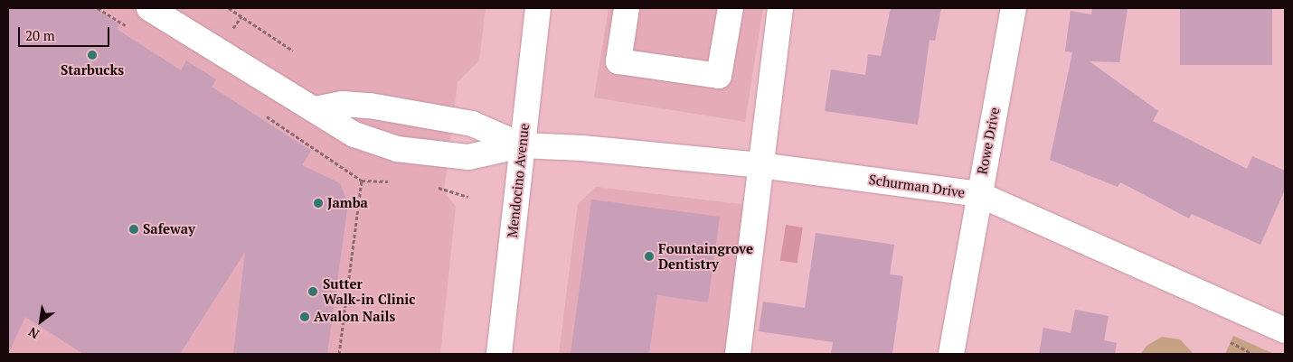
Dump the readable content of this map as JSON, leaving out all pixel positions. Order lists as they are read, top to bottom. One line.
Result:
{"streets":{"street":["Rowe Drive","Mendocino Avenue","Schurman Drive"]},"crossings":[["Rowe Drive","Schurman Drive"],["Mendocino Avenue","Schurman Drive"]],"places":["Starbucks","Jamba","Safeway","Fountaingrove Dentistry","Sutter Walk-in Clinic","Avalon Nails"],"scale_bar":"20 m","north":"bottom left"}
